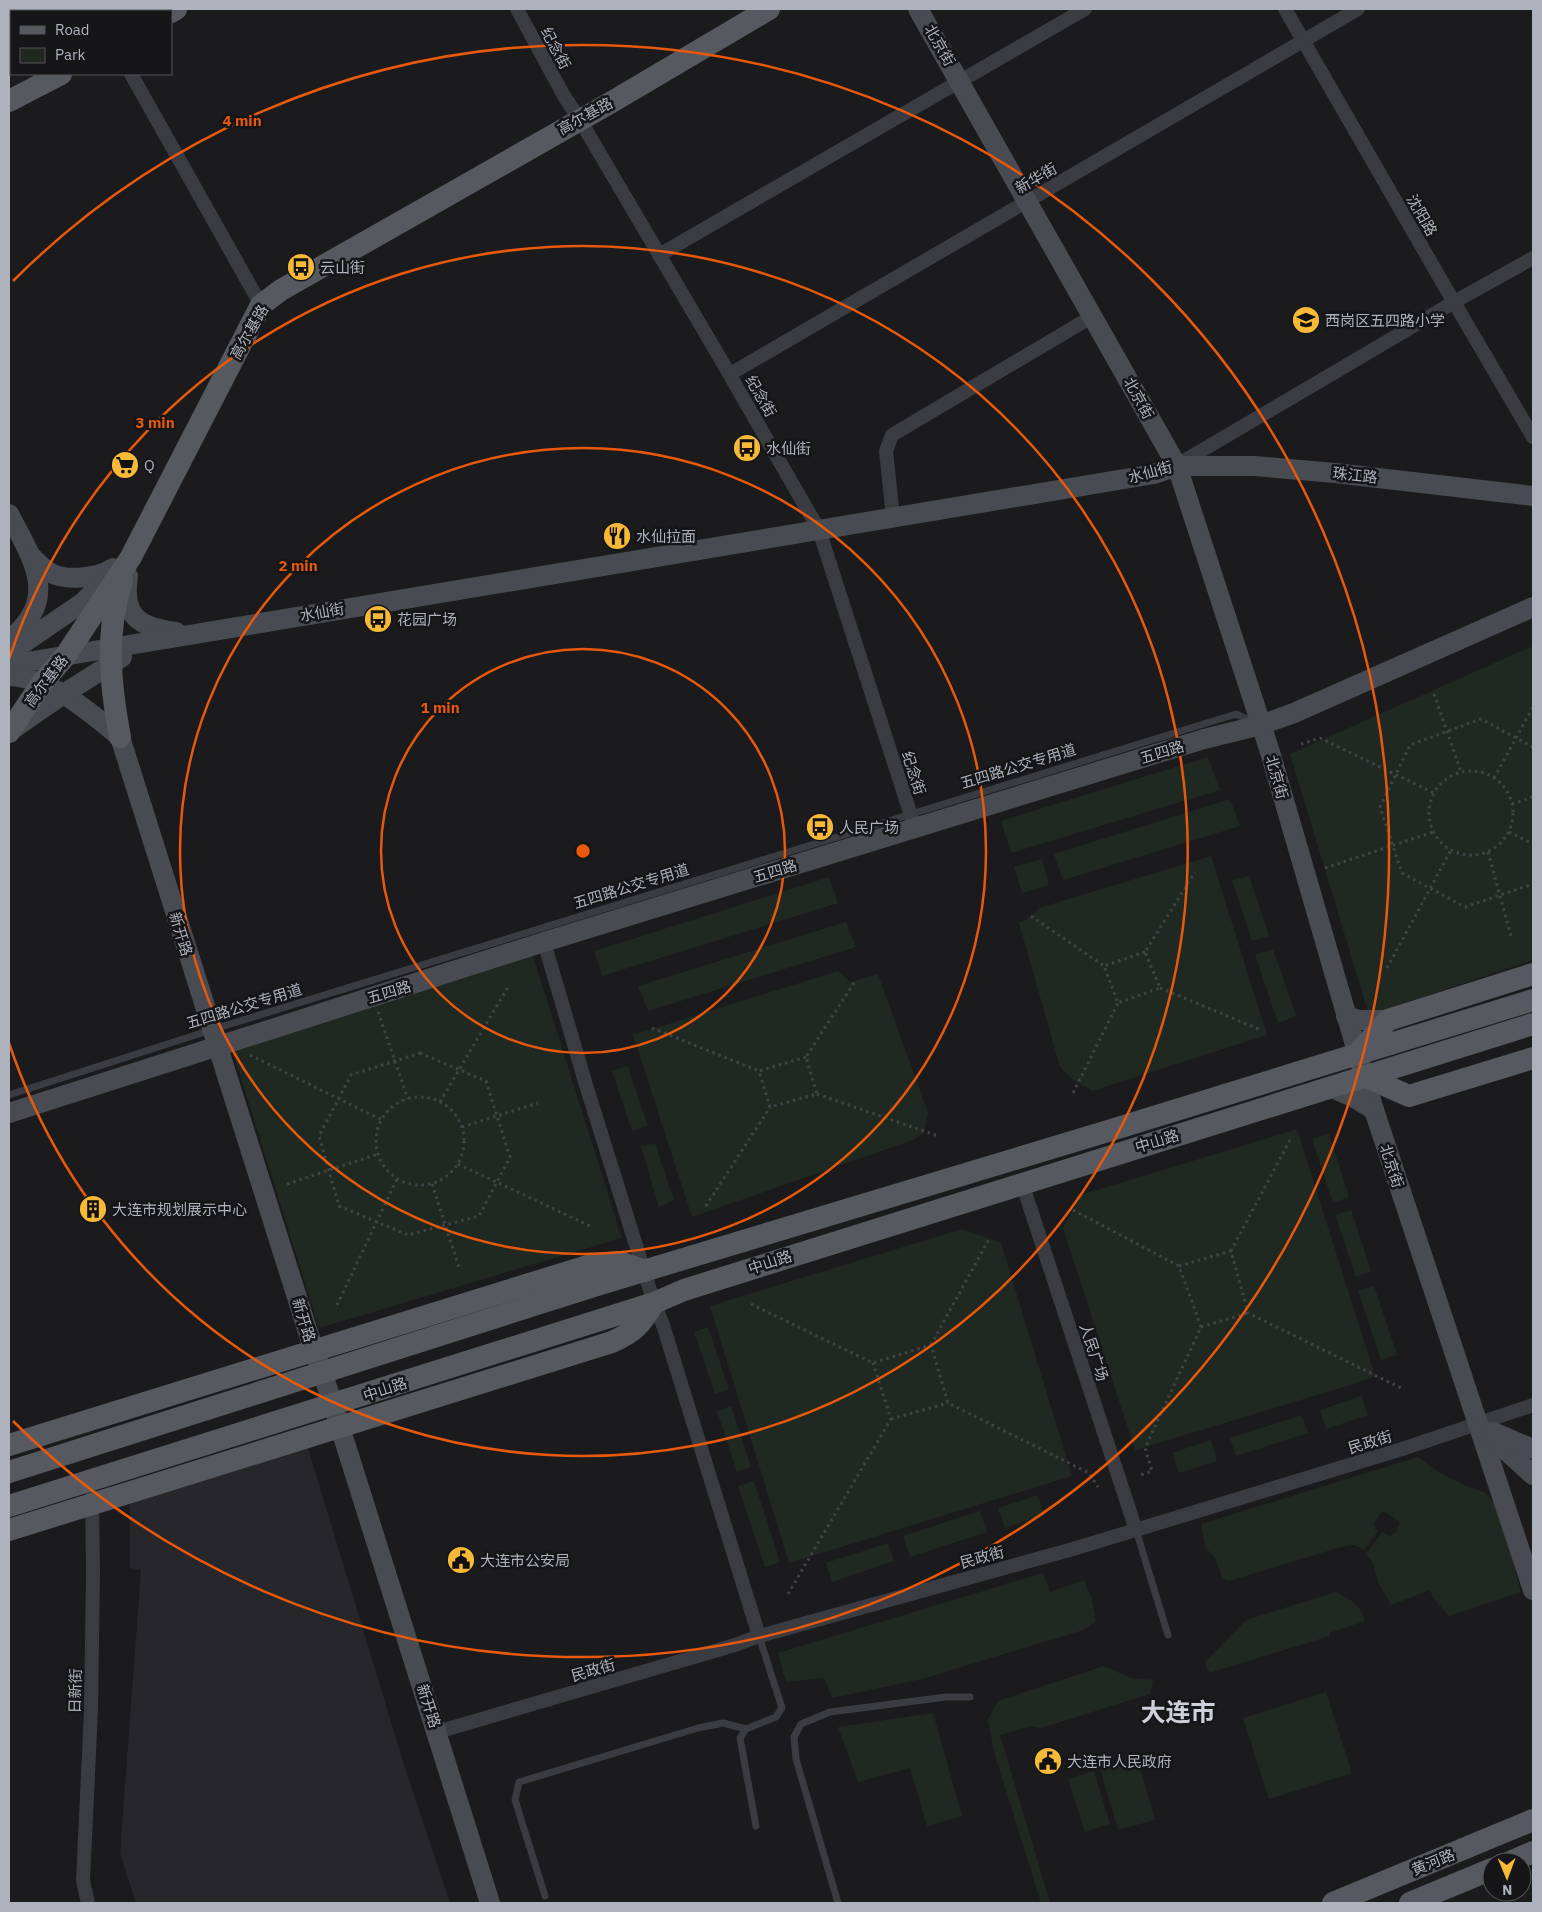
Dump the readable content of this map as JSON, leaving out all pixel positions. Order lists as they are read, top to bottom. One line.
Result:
{"streets":{"main road":["北京街","高尔基路","水仙街","珠江路","五四路","新开路","中山路","黄河路"],"street":["纪念街","新华街","沈阳路","人民广场","民政街","日新街"],"lane":["五四路公交专用道"]},"crossings":[["北京街","新华街"],["北京街","水仙街"],["北京街","珠江路"],["北京街","五四路"],["北京街","中山路"],["北京街","民政街"],["纪念街","高尔基路"],["纪念街","新华街"],["纪念街","水仙街"],["纪念街","五四路"],["纪念街","五四路公交专用道"],["高尔基路","水仙街"],["新华街","沈阳路"],["沈阳路","水仙街"],["水仙街","珠江路"],["五四路","五四路公交专用道"],["五四路","新开路"],["五四路公交专用道","新开路"],["新开路","中山路"],["新开路","民政街"],["中山路","人民广场"],["中山路","日新街"],["人民广场","民政街"]],"districts":["大连市"],"places":{"bus stop":["云山街","水仙街","花园广场","人民广场"],"school or university":["西岗区五四路小学"],"supermarket":["Q"],"restaurant":["水仙拉面"],"building":["大连市规划展示中心"],"public building":["大连市公安局","大连市人民政府"]},"legend":["Road","Park"],"north":"bottom","rings":["4 min","3 min","2 min","1 min"]}
